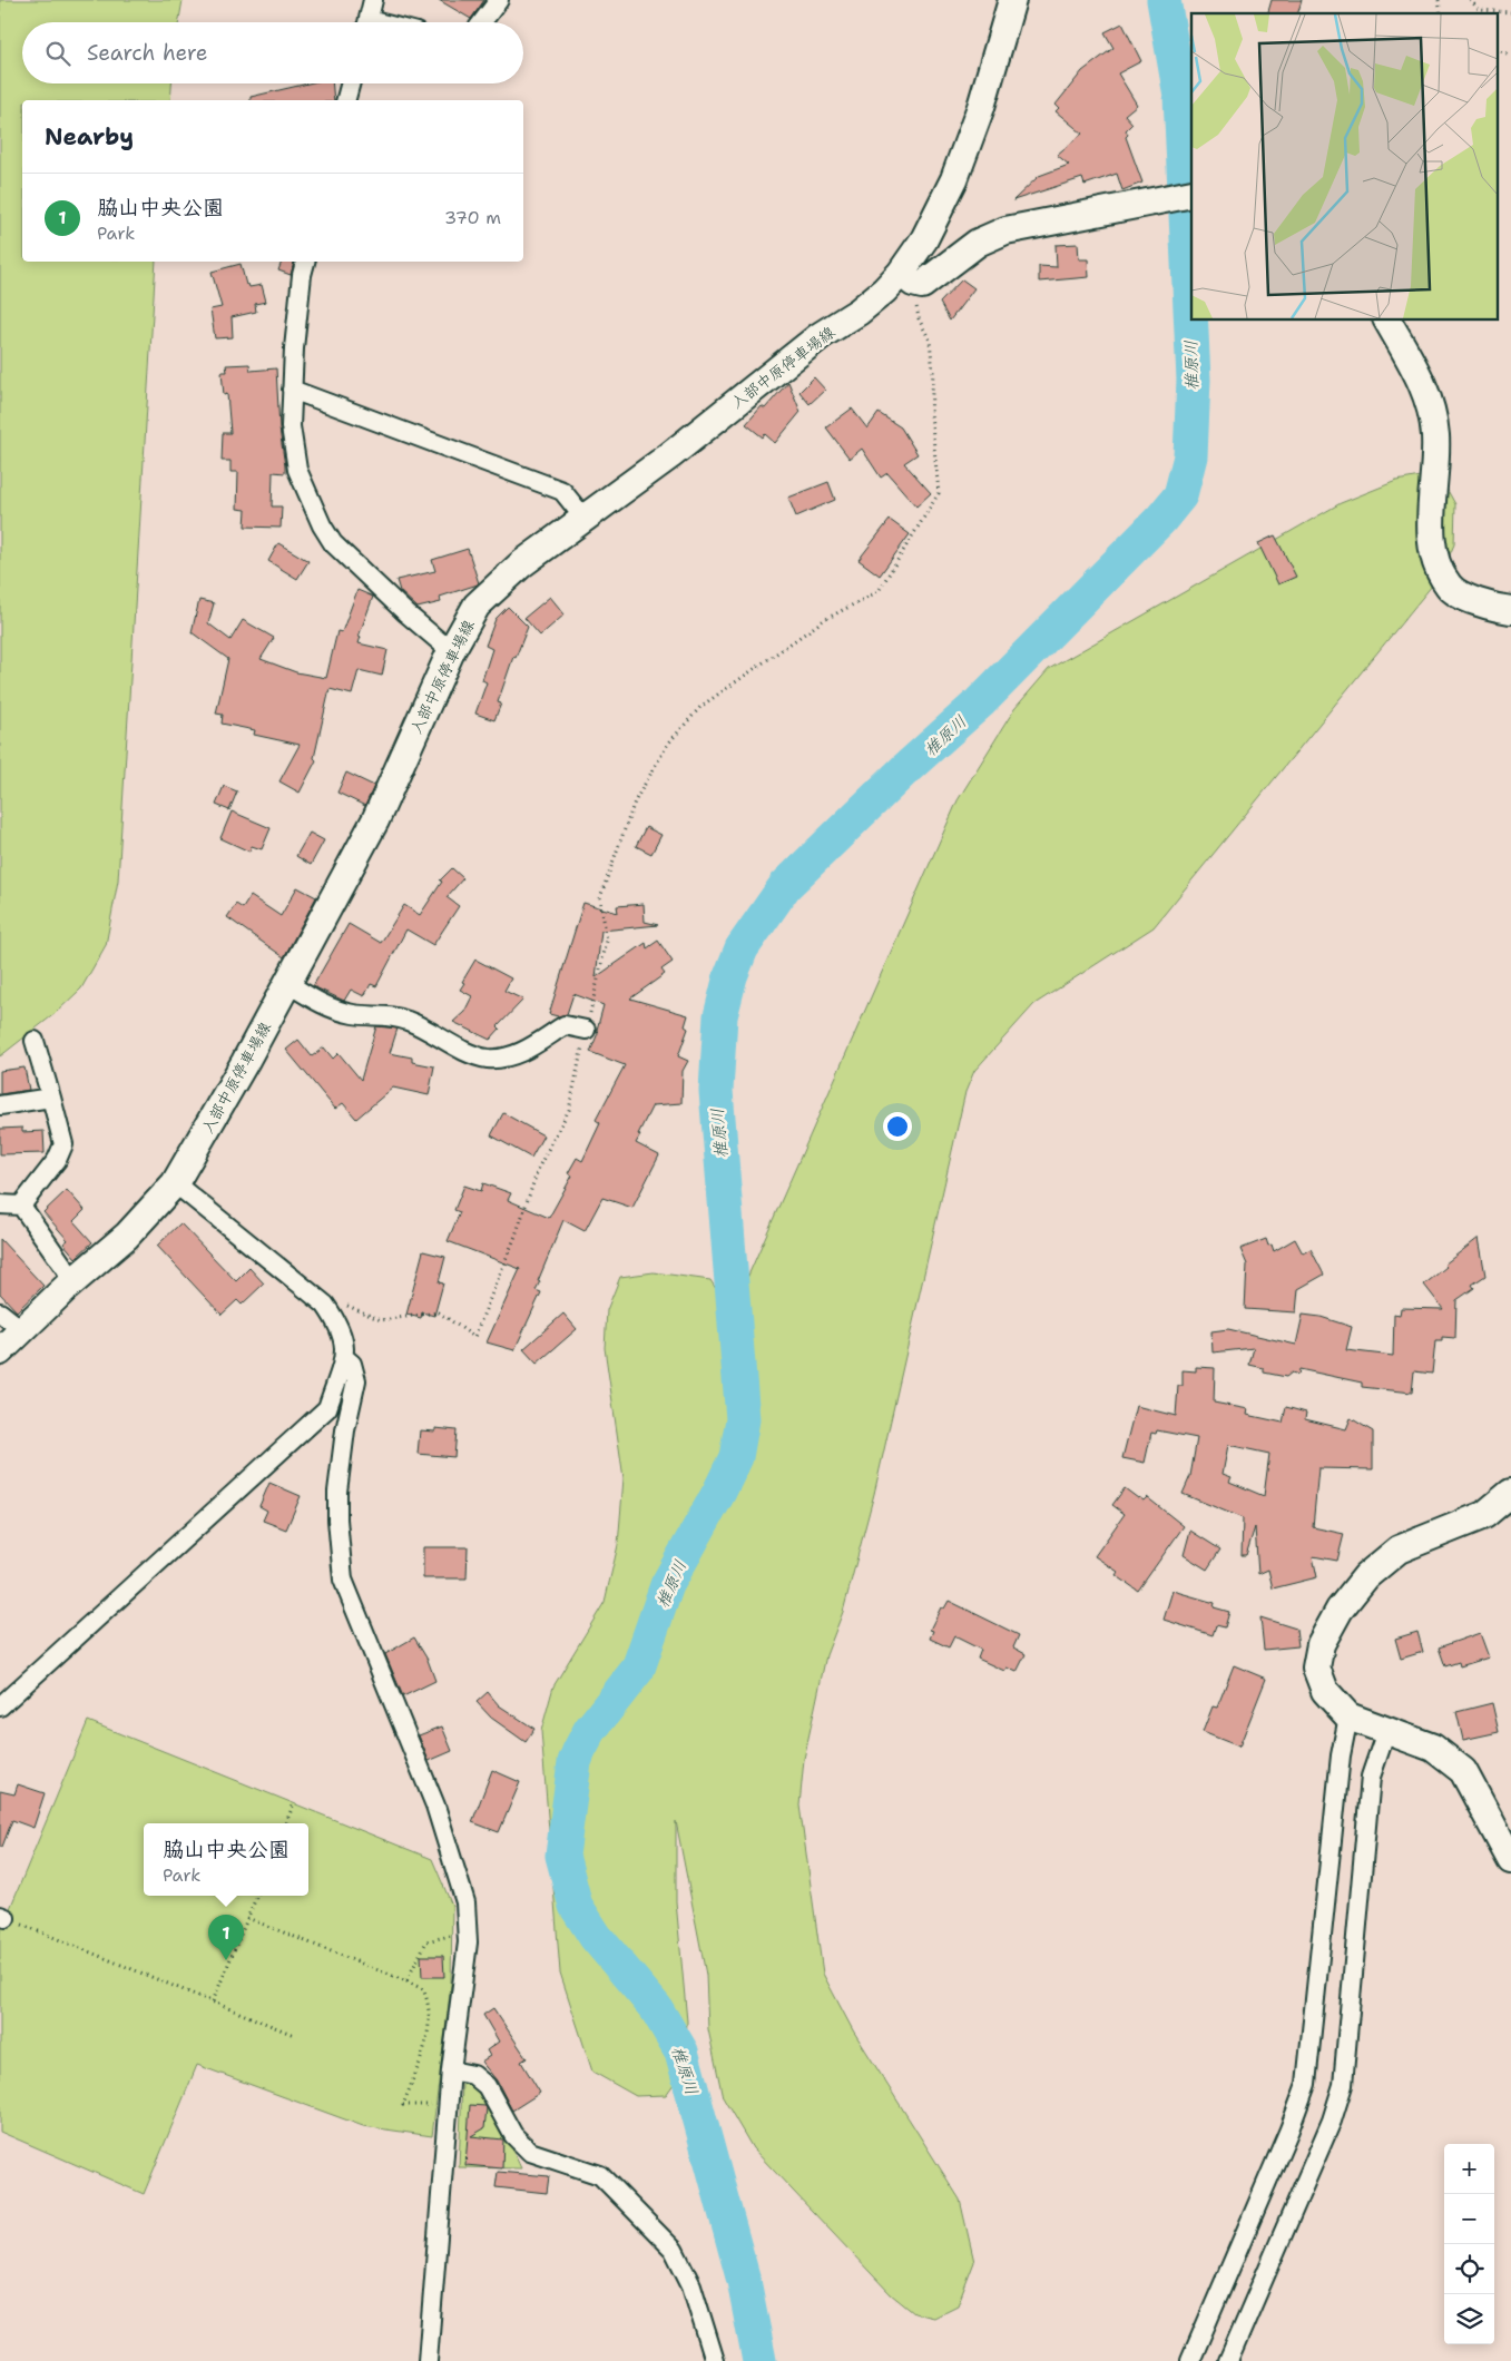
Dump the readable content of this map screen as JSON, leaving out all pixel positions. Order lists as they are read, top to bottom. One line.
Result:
{"streets":{"main road":["入部中原停車場線"]},"water":["椎原川"],"page":{"search":"Search here","heading":"Nearby","list":[{"mark":"1","name":"脇山中央公園","note":"Park","value":"370 m"}],"popup":["脇山中央公園","Park"],"pins":"1","map_buttons":["+","−"]}}
